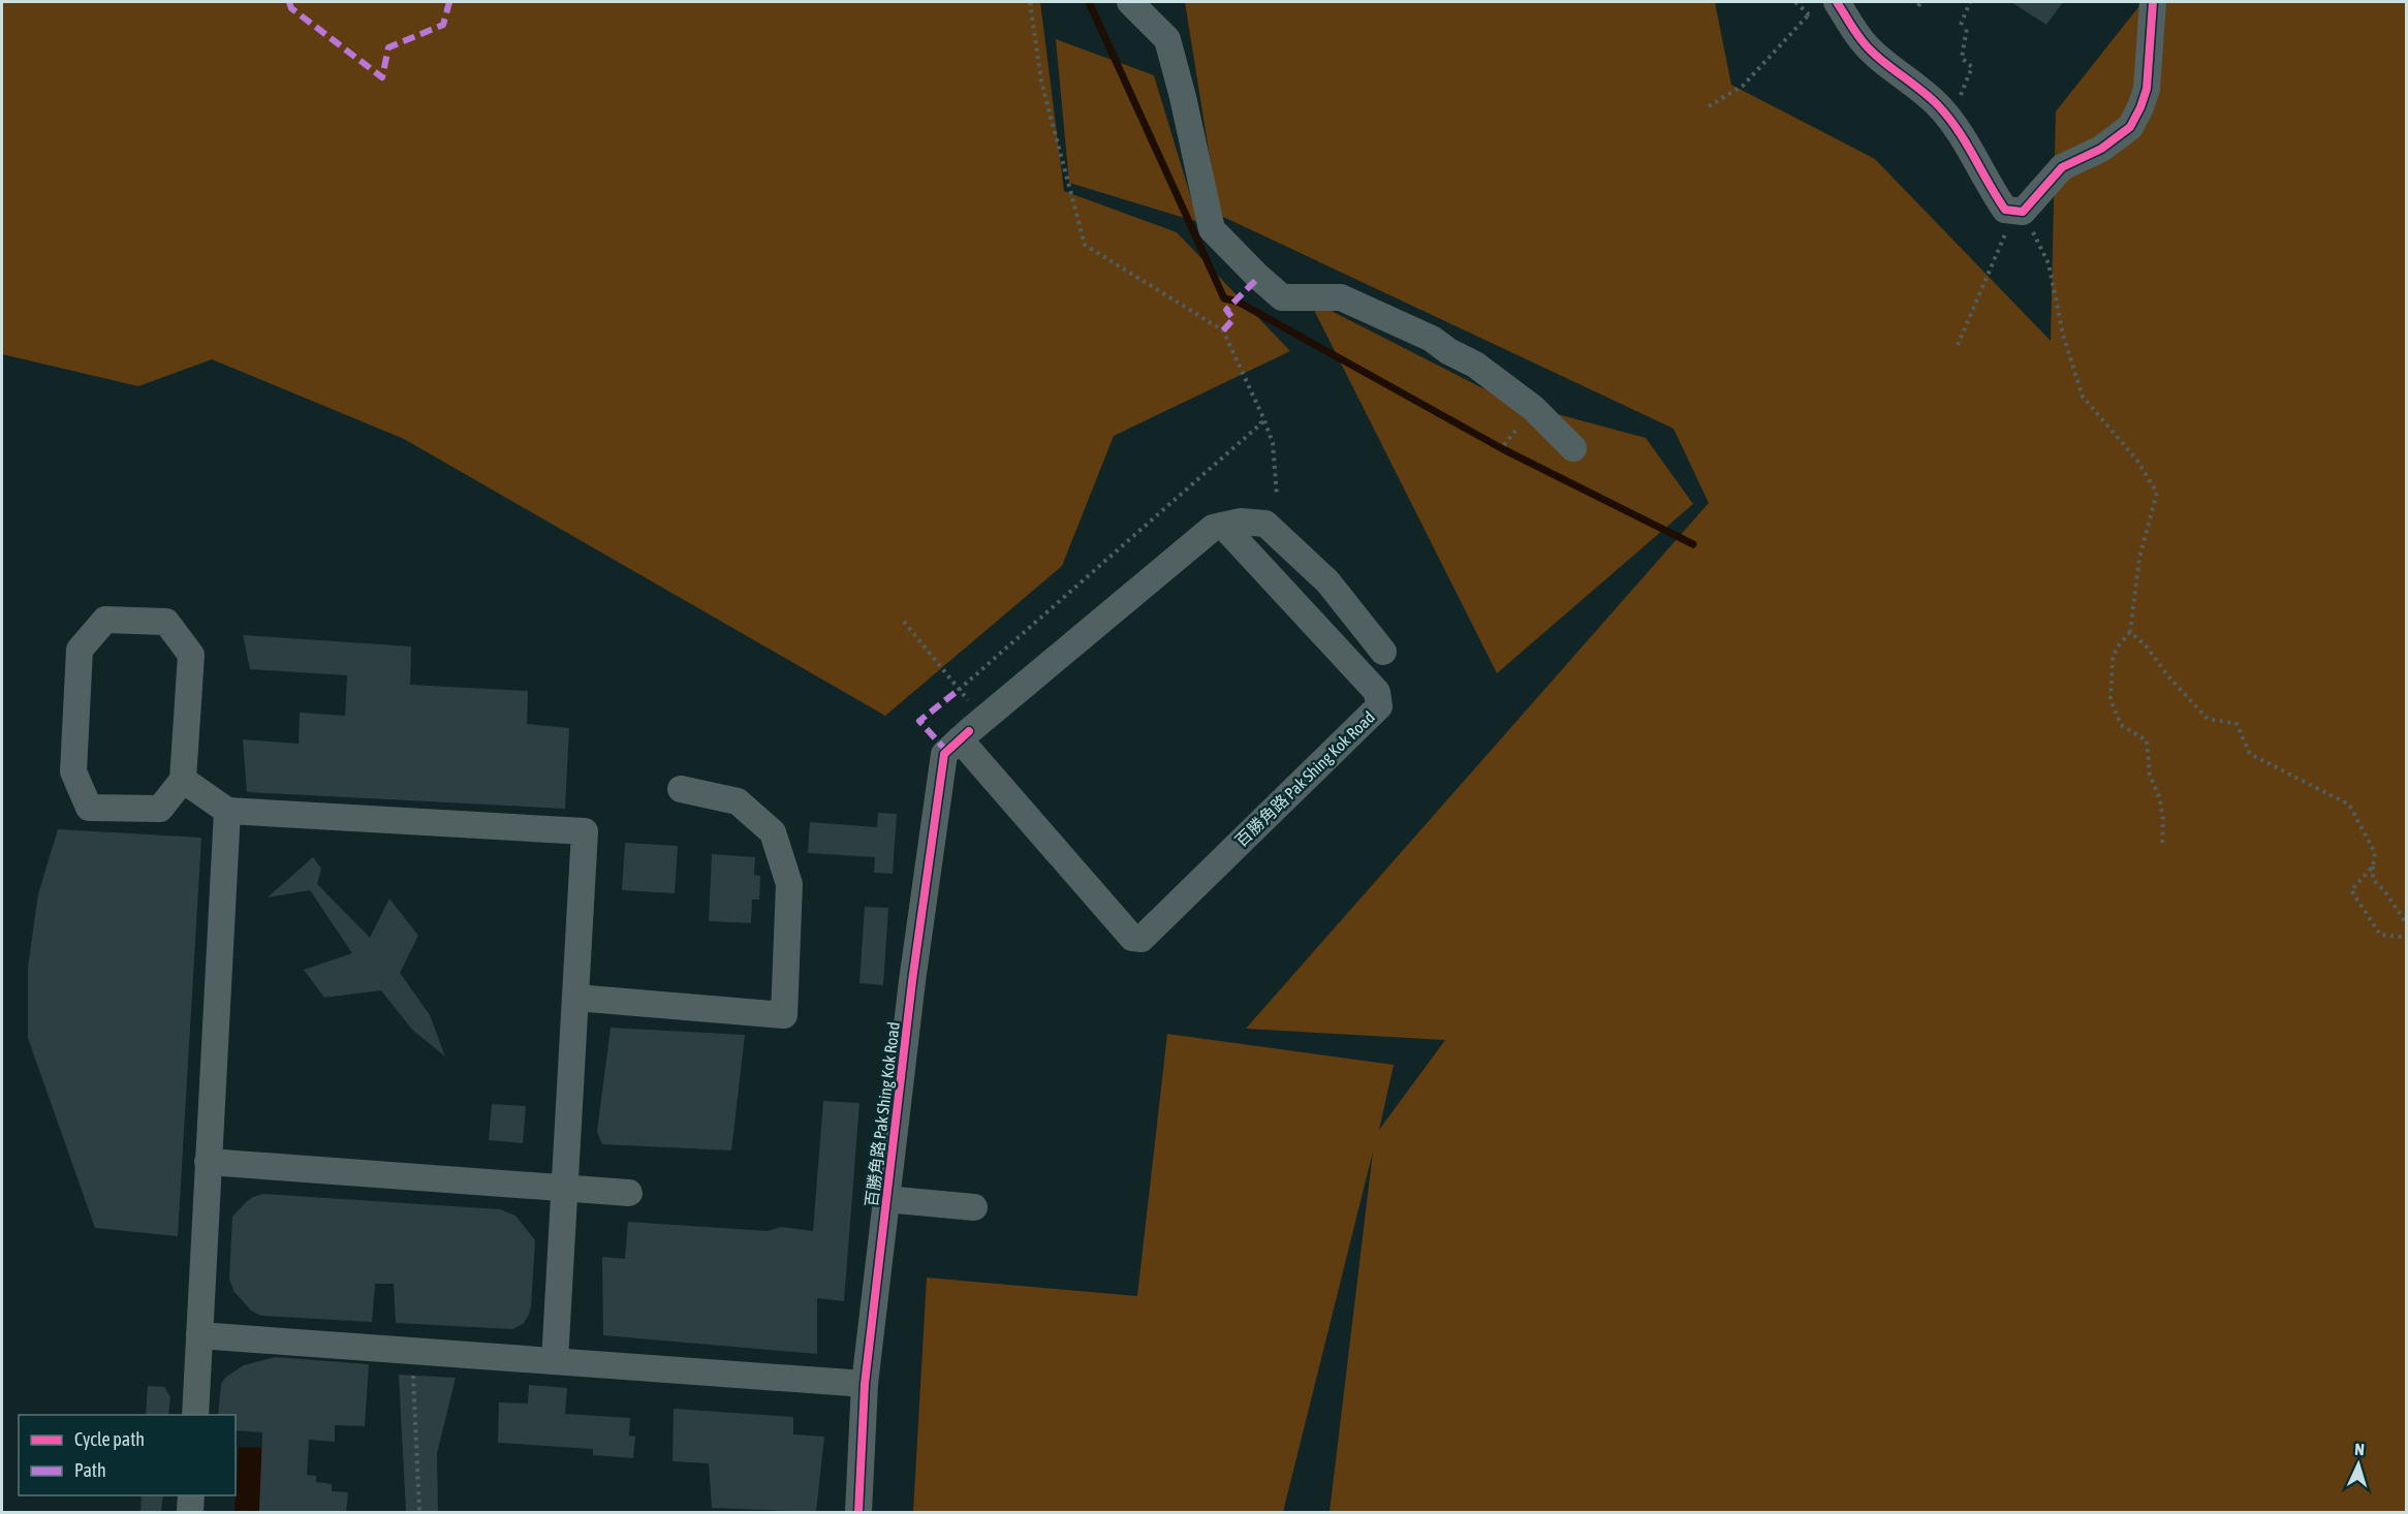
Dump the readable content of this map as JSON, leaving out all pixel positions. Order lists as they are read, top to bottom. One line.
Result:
{"streets":{"street":["百勝角路 Pak Shing Kok Road"]},"legend":["Cycle path","Path"],"north":"top"}
